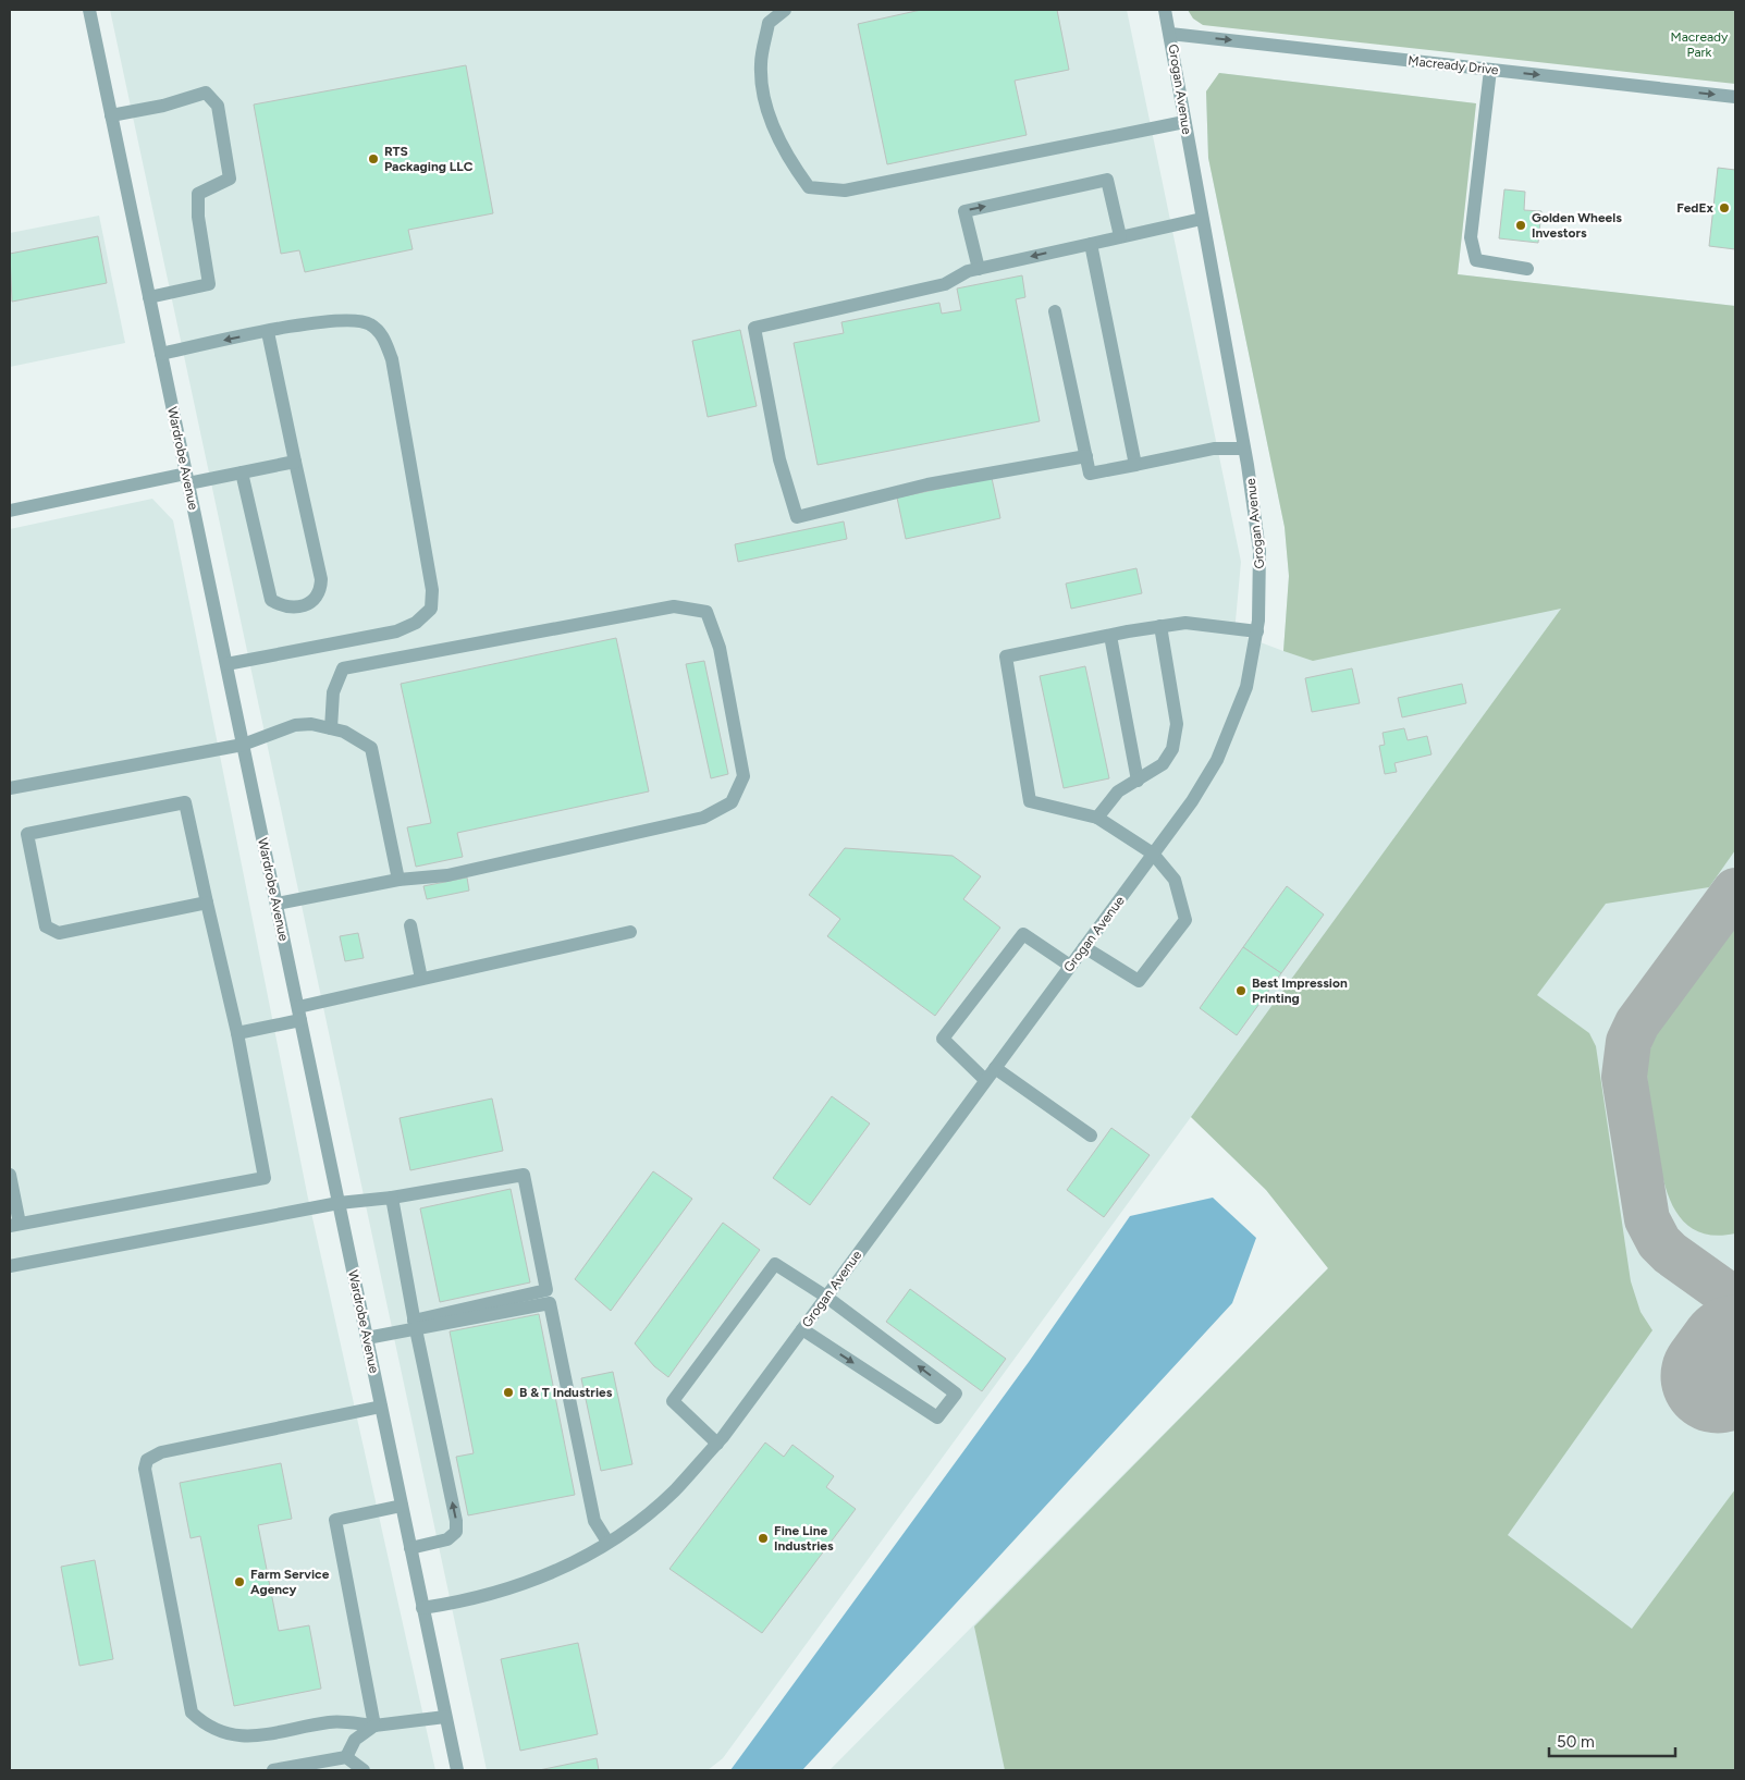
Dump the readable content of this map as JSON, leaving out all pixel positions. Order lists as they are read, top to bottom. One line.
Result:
{"streets":{"street":["Macready Drive","Grogan Avenue","Wardrobe Avenue"]},"crossings":[["Macready Drive","Grogan Avenue"],["Grogan Avenue","Wardrobe Avenue"]],"one_way":["Macready Drive"],"parks":["Macready Park"],"places":["RTS Packaging LLC","FedEx","Golden Wheels Investors","Best Impression Printing","B & T Industries","Fine Line Industries","Farm Service Agency"],"scale_bar":"50 m"}
